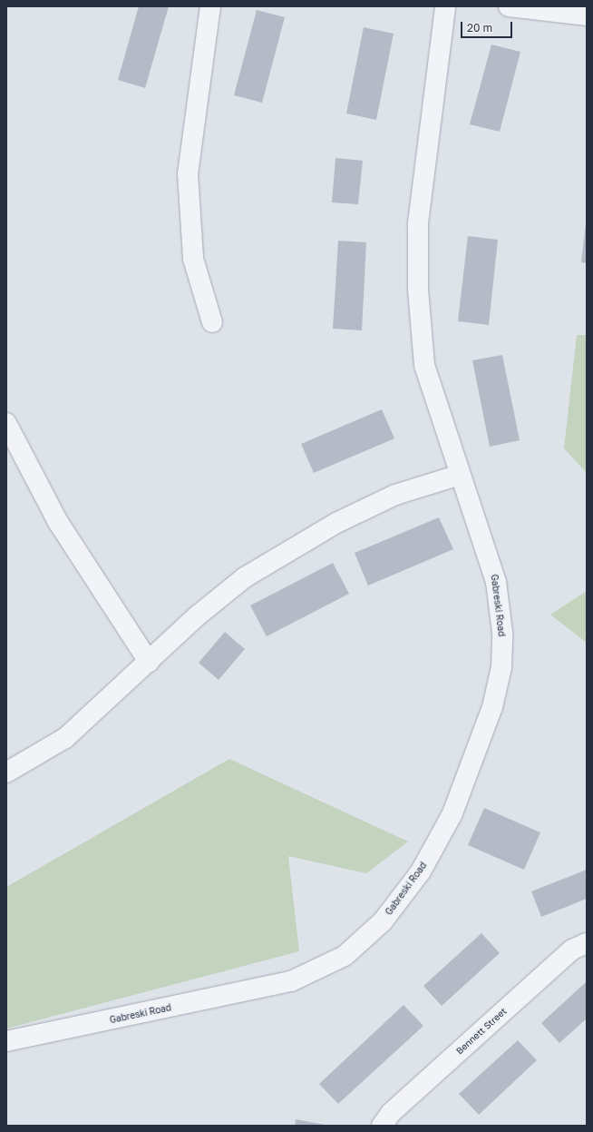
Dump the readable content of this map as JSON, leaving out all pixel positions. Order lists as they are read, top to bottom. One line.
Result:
{"streets":{"lane":["Gabreski Road","Bennett Street"]},"scale_bar":"20 m"}
